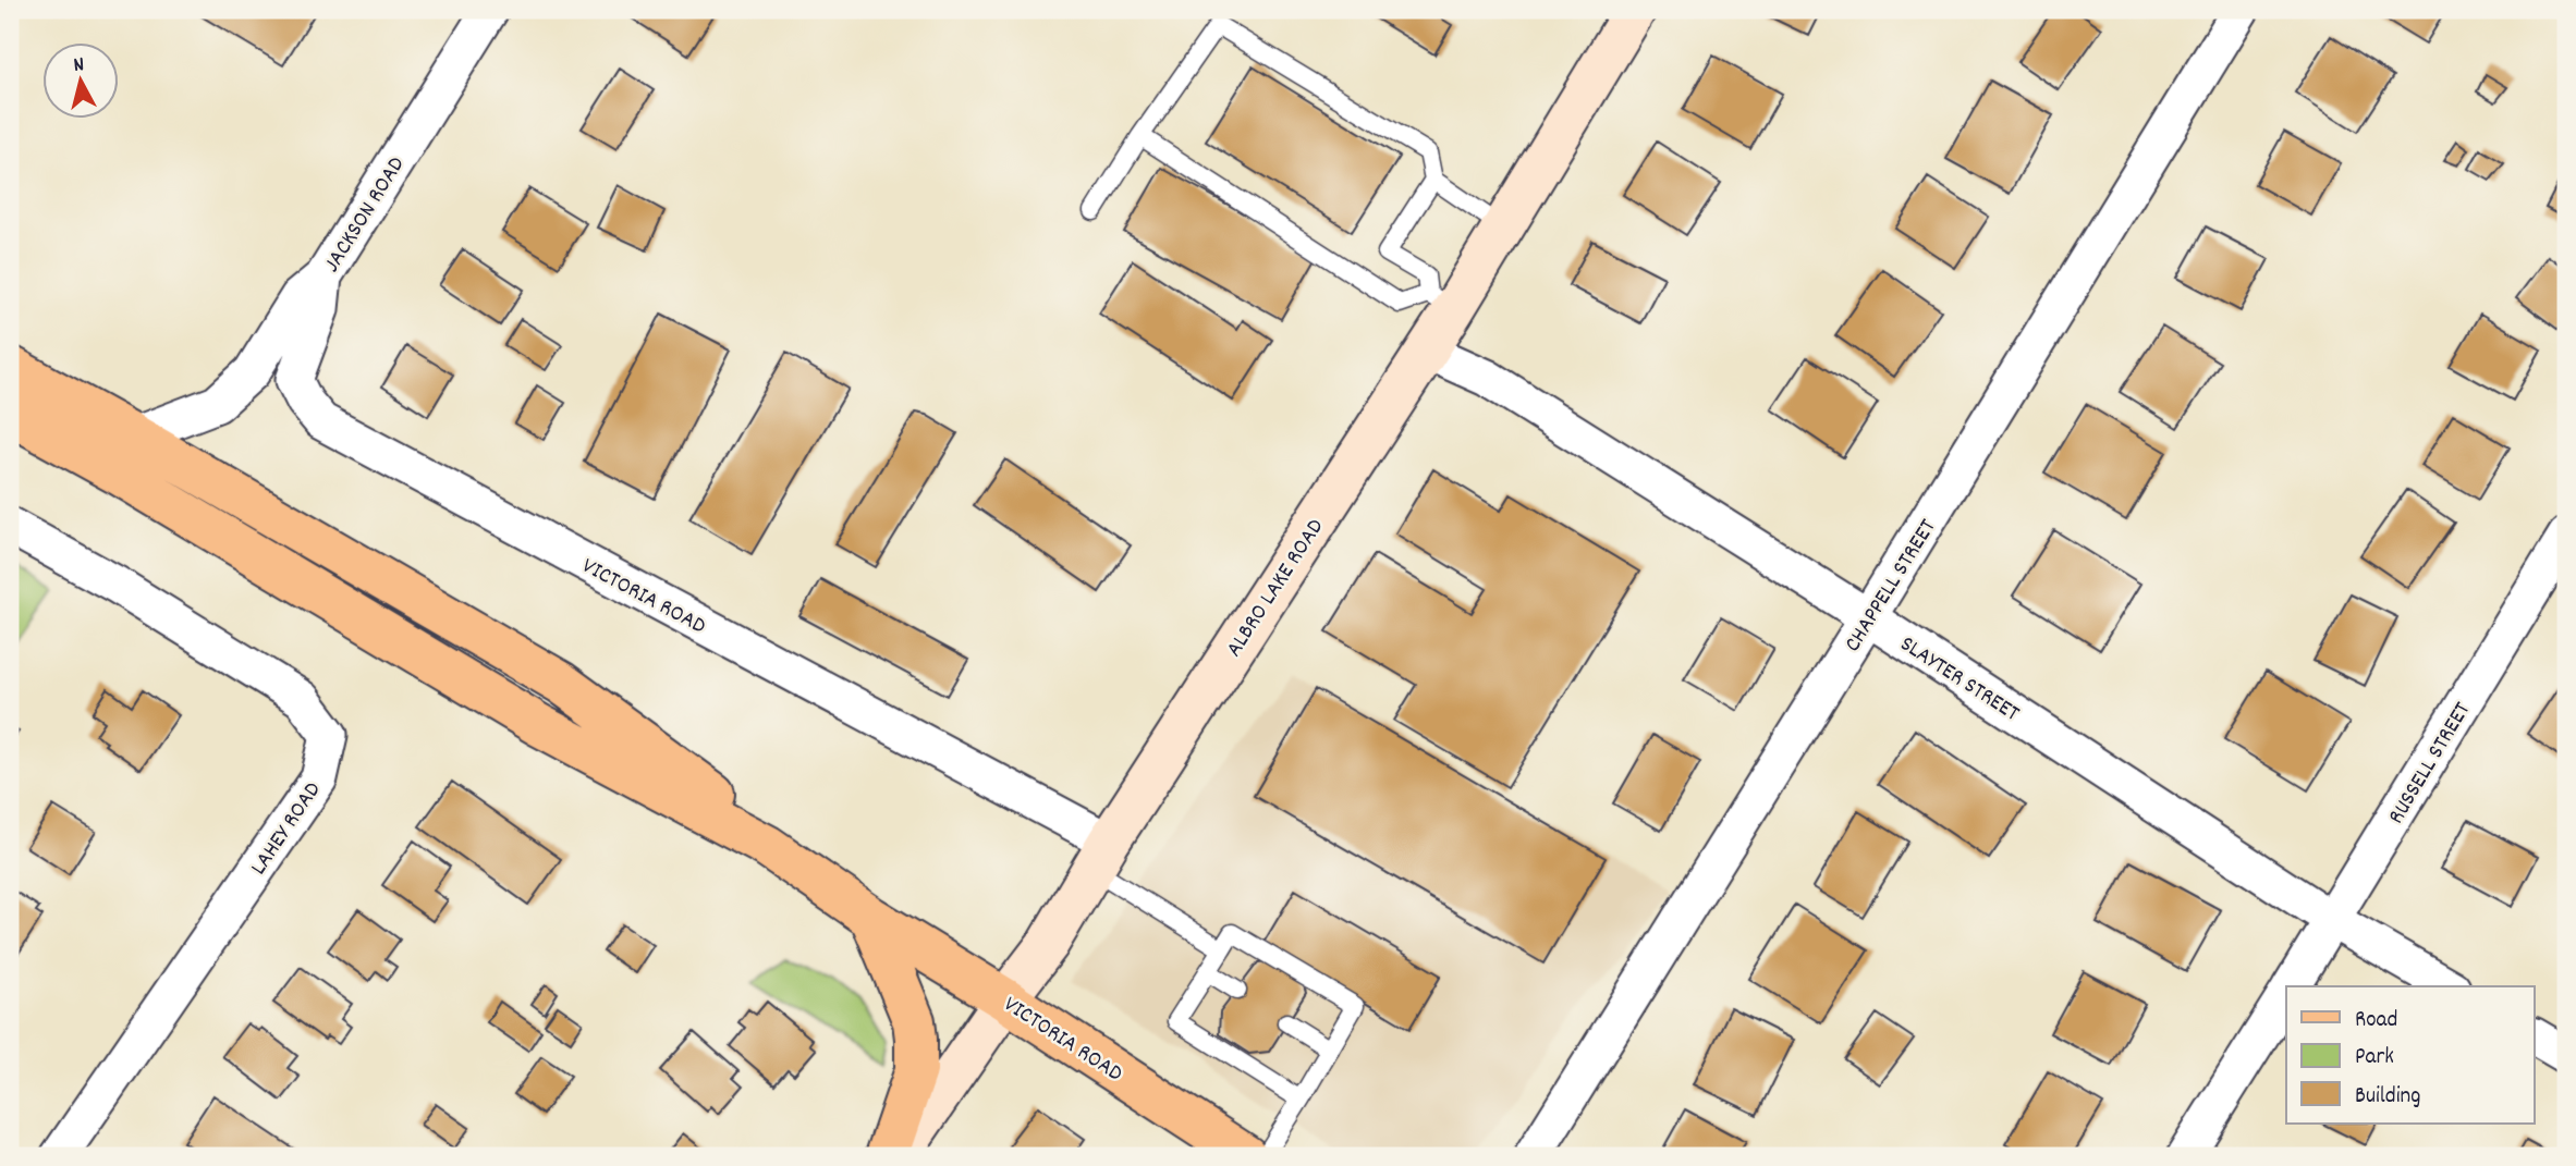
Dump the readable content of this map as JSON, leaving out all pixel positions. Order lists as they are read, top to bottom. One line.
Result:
{"streets":{"main road":["VICTORIA ROAD"],"street":["JACKSON ROAD","CHAPPELL STREET","ALBRO LAKE ROAD","SLAYTER STREET","RUSSELL STREET","LAHEY ROAD"]},"crossings":[["JACKSON ROAD","VICTORIA ROAD"],["CHAPPELL STREET","SLAYTER STREET"],["ALBRO LAKE ROAD","VICTORIA ROAD"],["ALBRO LAKE ROAD","SLAYTER STREET"],["SLAYTER STREET","RUSSELL STREET"]],"legend":["Road","Park","Building"],"north":"top"}
